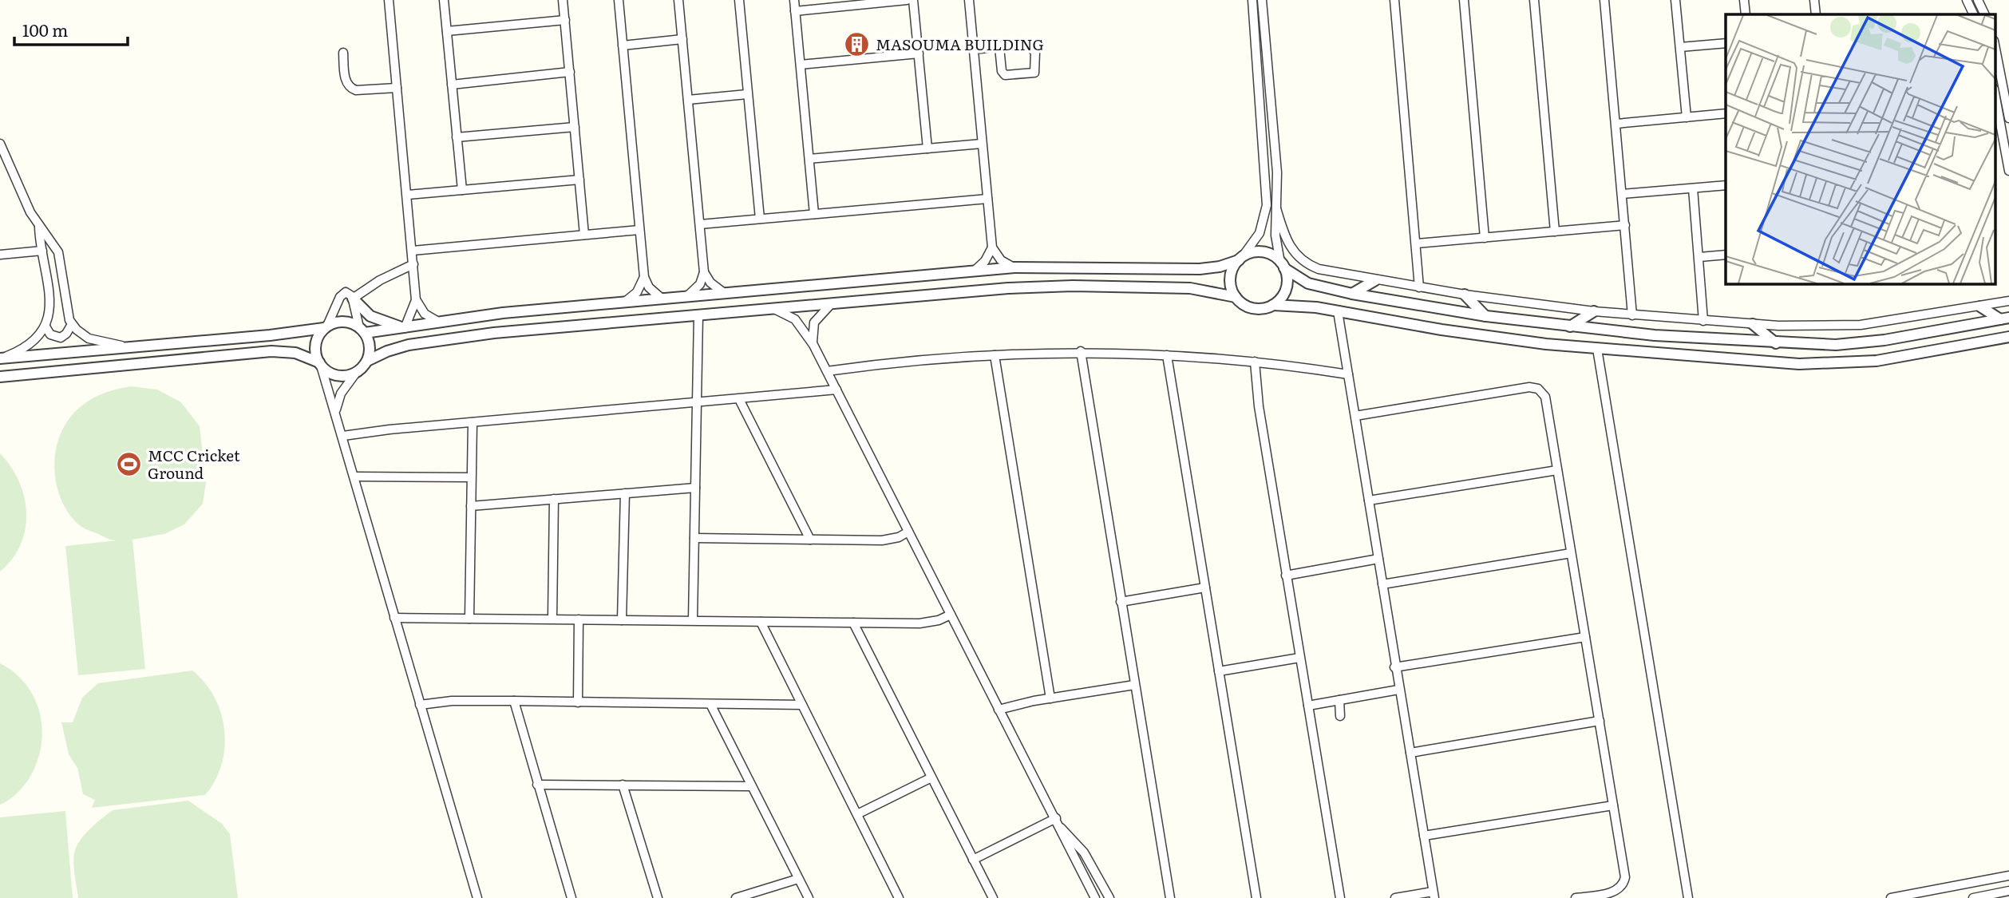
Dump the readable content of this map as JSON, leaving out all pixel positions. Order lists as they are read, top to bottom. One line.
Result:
{"places":{"building":["MASOUMA BUILDING"],"sports":["MCC Cricket Ground"]},"scale_bar":"100 m"}
